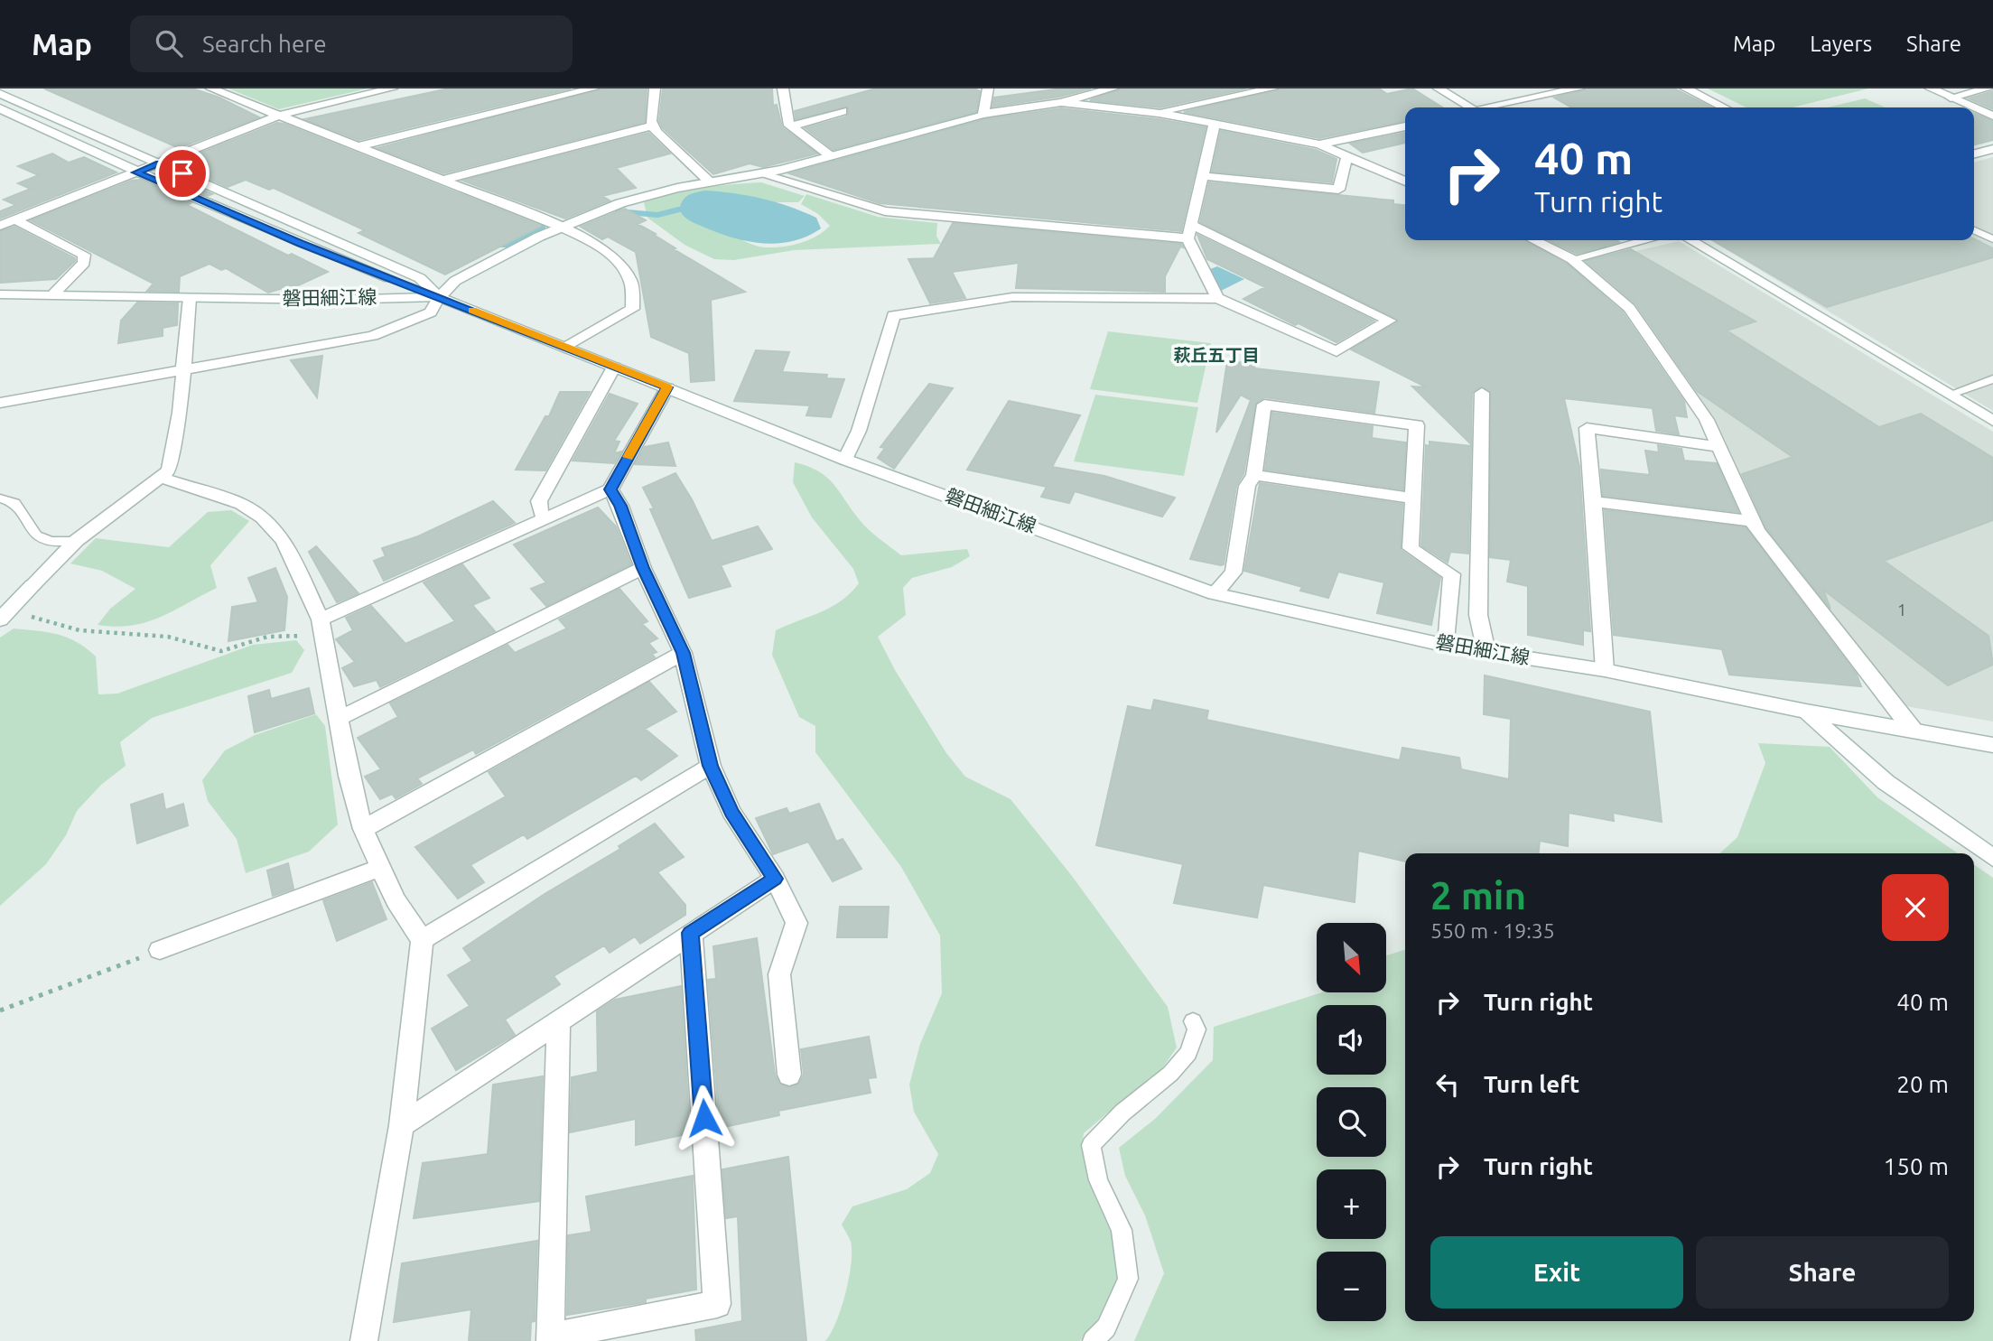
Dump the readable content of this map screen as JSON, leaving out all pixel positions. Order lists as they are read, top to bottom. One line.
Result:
{"streets":{"street":["磐田細江線"]},"districts":["萩丘五丁目"],"house_numbers":["1"],"north":"bottom right","page":{"header":"Map","search":"Search here","nav":["Map","Layers","Share"],"turn":["40 m","Turn right"],"heading":["2 min","550 m · 19:35"],"map_buttons":["+","−"],"list":[{"name":"Turn right","value":"40 m"},{"name":"Turn left","value":"20 m"},{"name":"Turn right","value":"150 m"}],"buttons":["Exit","Share"]}}
